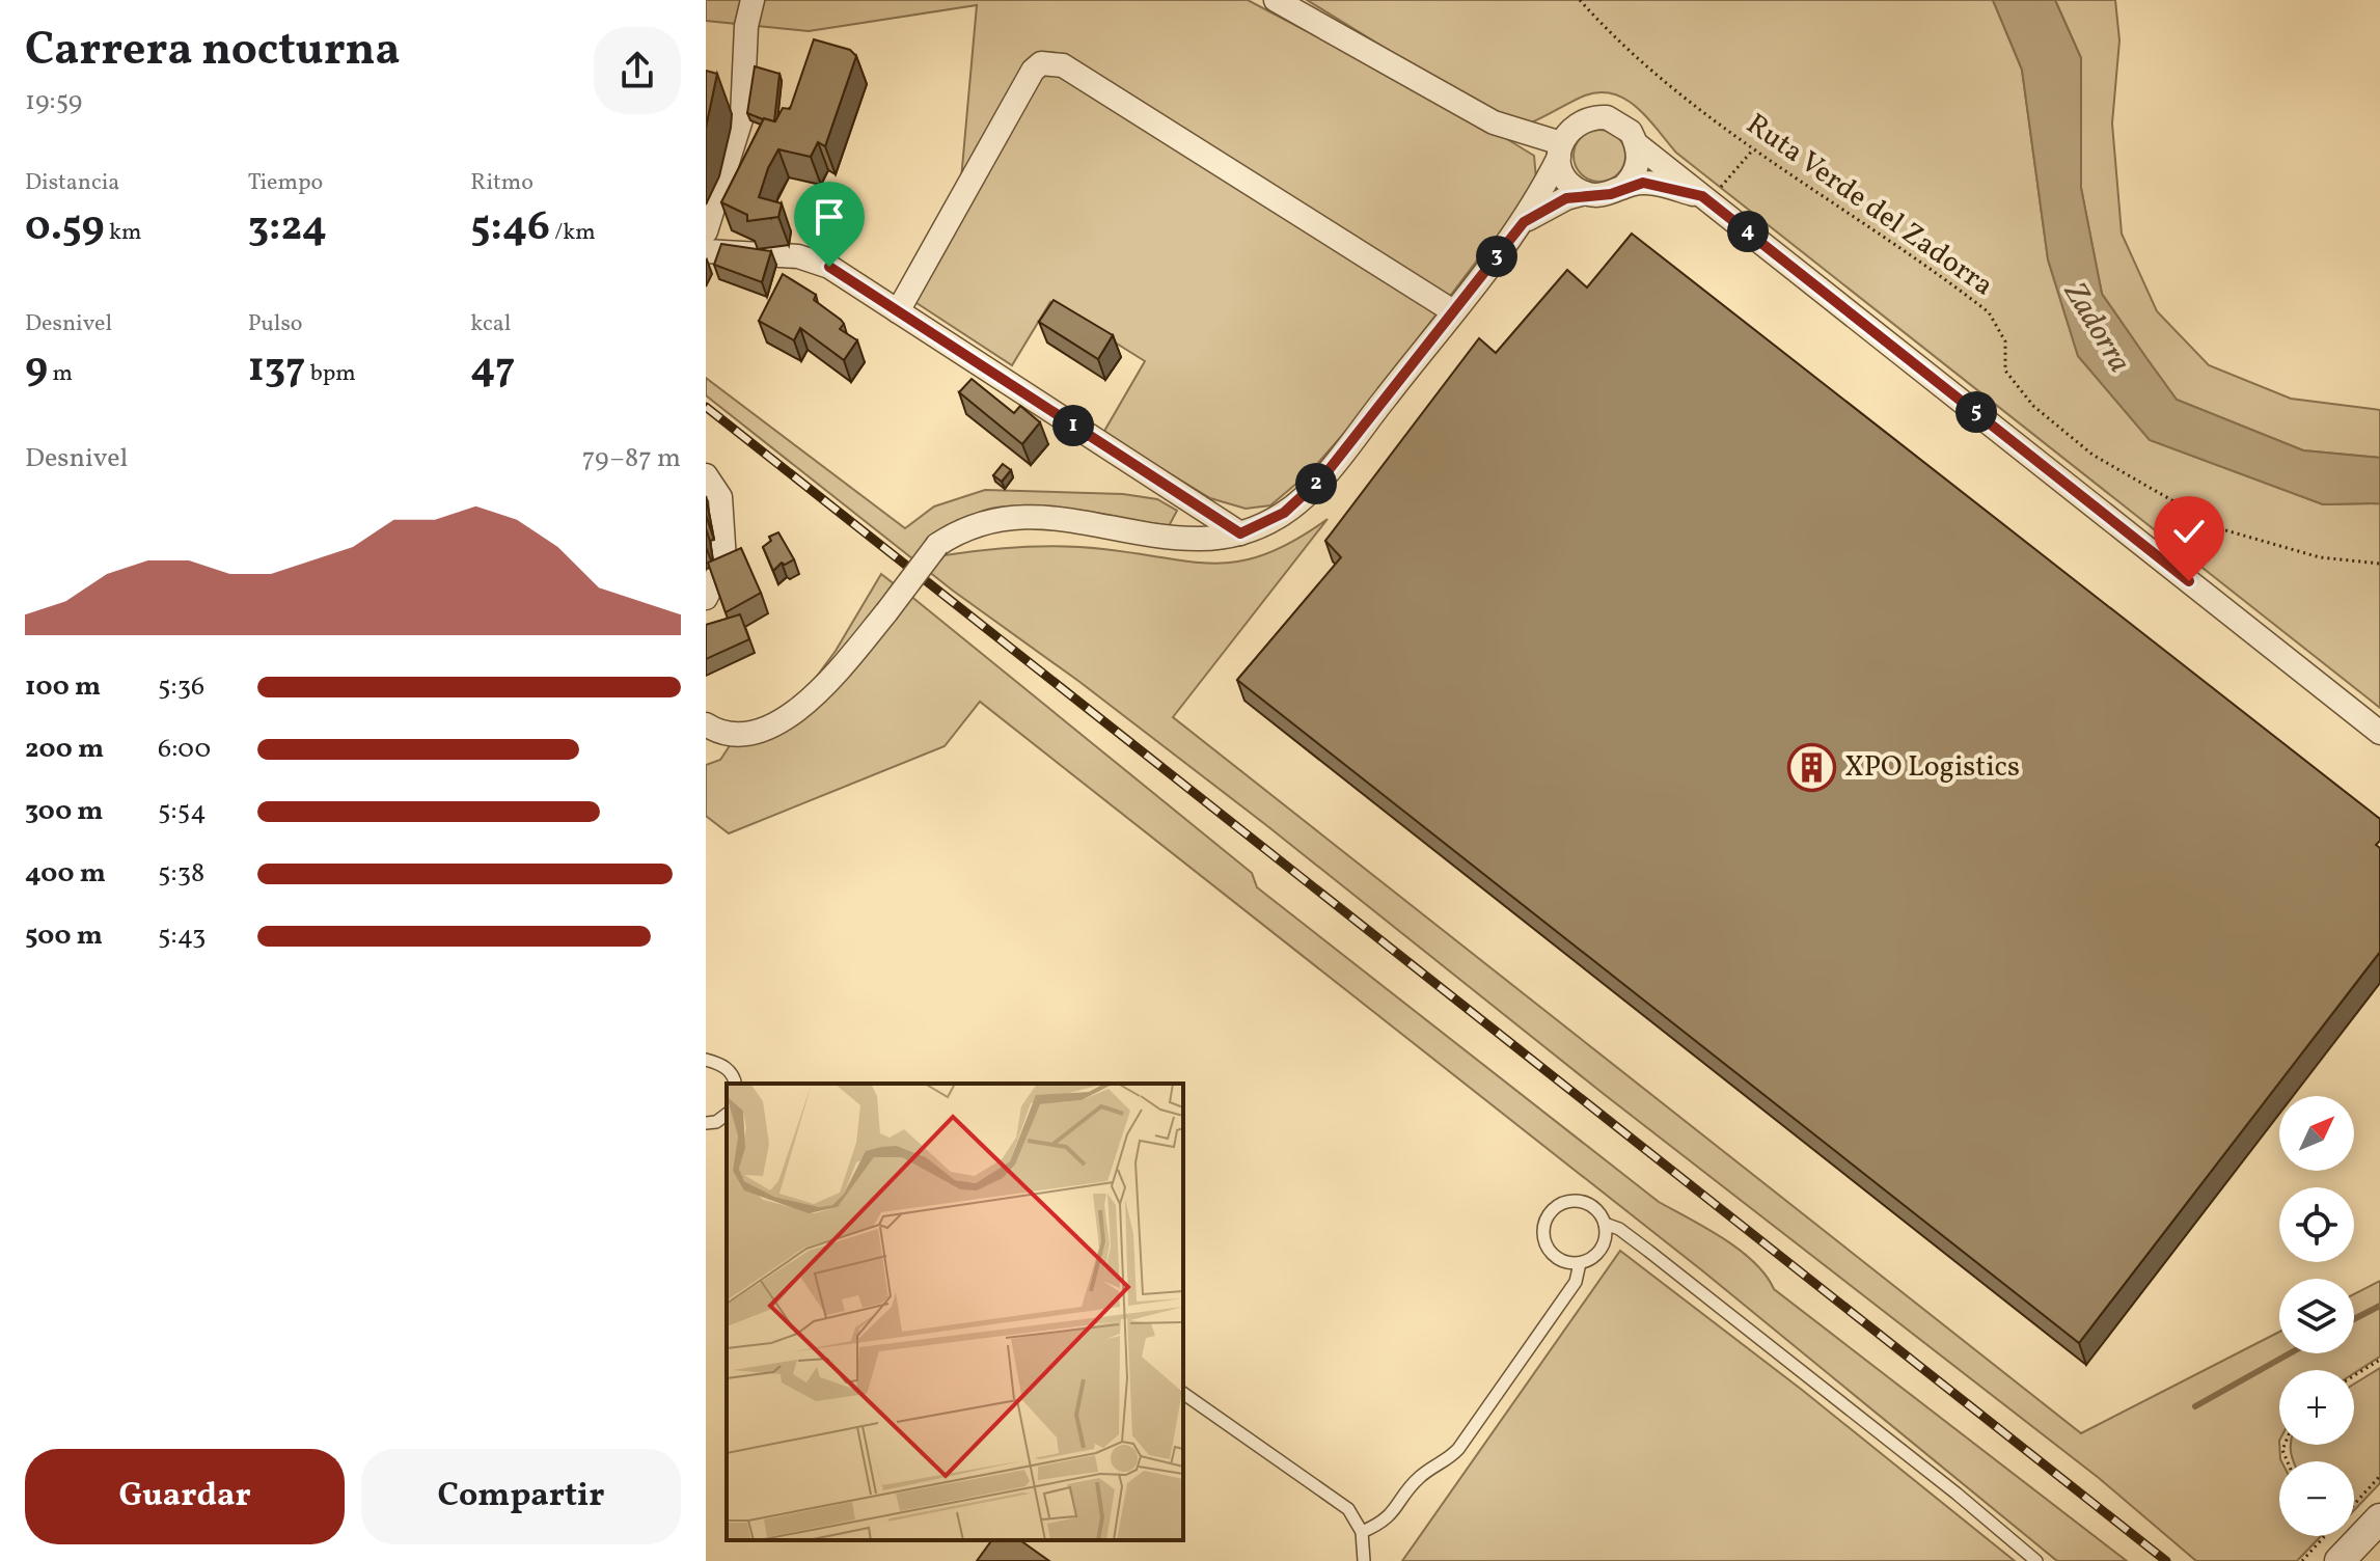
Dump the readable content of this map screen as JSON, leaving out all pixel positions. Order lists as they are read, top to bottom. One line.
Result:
{"streets":{"path":["Ruta Verde del Zadorra"]},"water":["Zadorra"],"places":{"building":["XPO Logistics"]},"north":"top right","page":{"heading":["Carrera nocturna","19:59"],"stats":[["Distancia","0.59 km"],["Tiempo","3:24"],["Ritmo","5:46 /km"],["Desnivel","9 m"],["Pulso","137 bpm"],["kcal","47"]],"pins":["4","3","5","1","2"],"chart":["Desnivel","79–87 m"],"list":[{"name":"100 m","note":"5:36"},{"name":"200 m","note":"6:00"},{"name":"300 m","note":"5:54"},{"name":"400 m","note":"5:38"},{"name":"500 m","note":"5:43"}],"map_buttons":["+","−"],"buttons":["Guardar","Compartir"]}}
